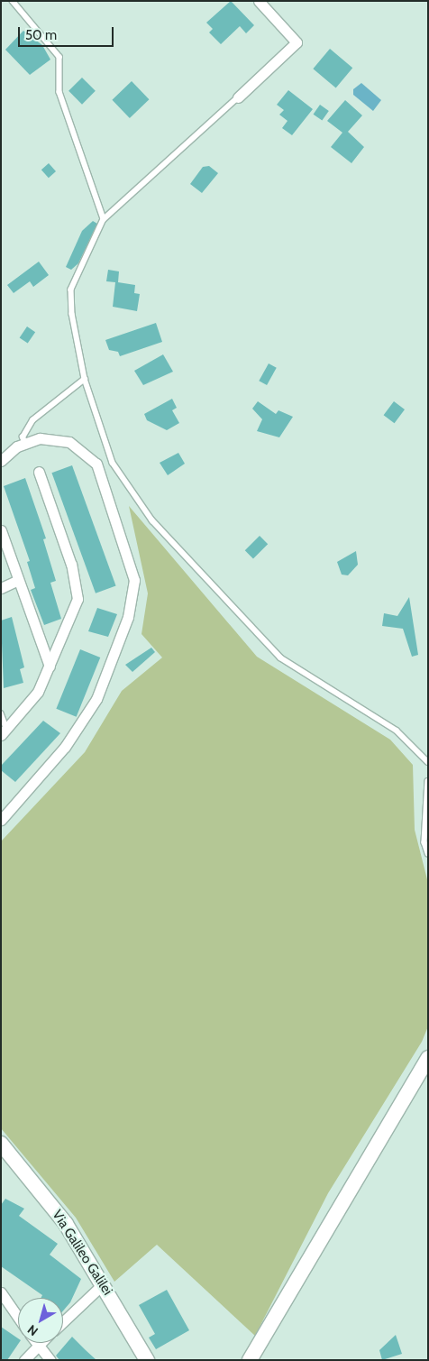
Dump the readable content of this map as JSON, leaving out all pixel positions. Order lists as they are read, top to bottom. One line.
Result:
{"streets":{"street":["Via Galileo Galilei"]},"scale_bar":"50 m","north":"bottom left"}
